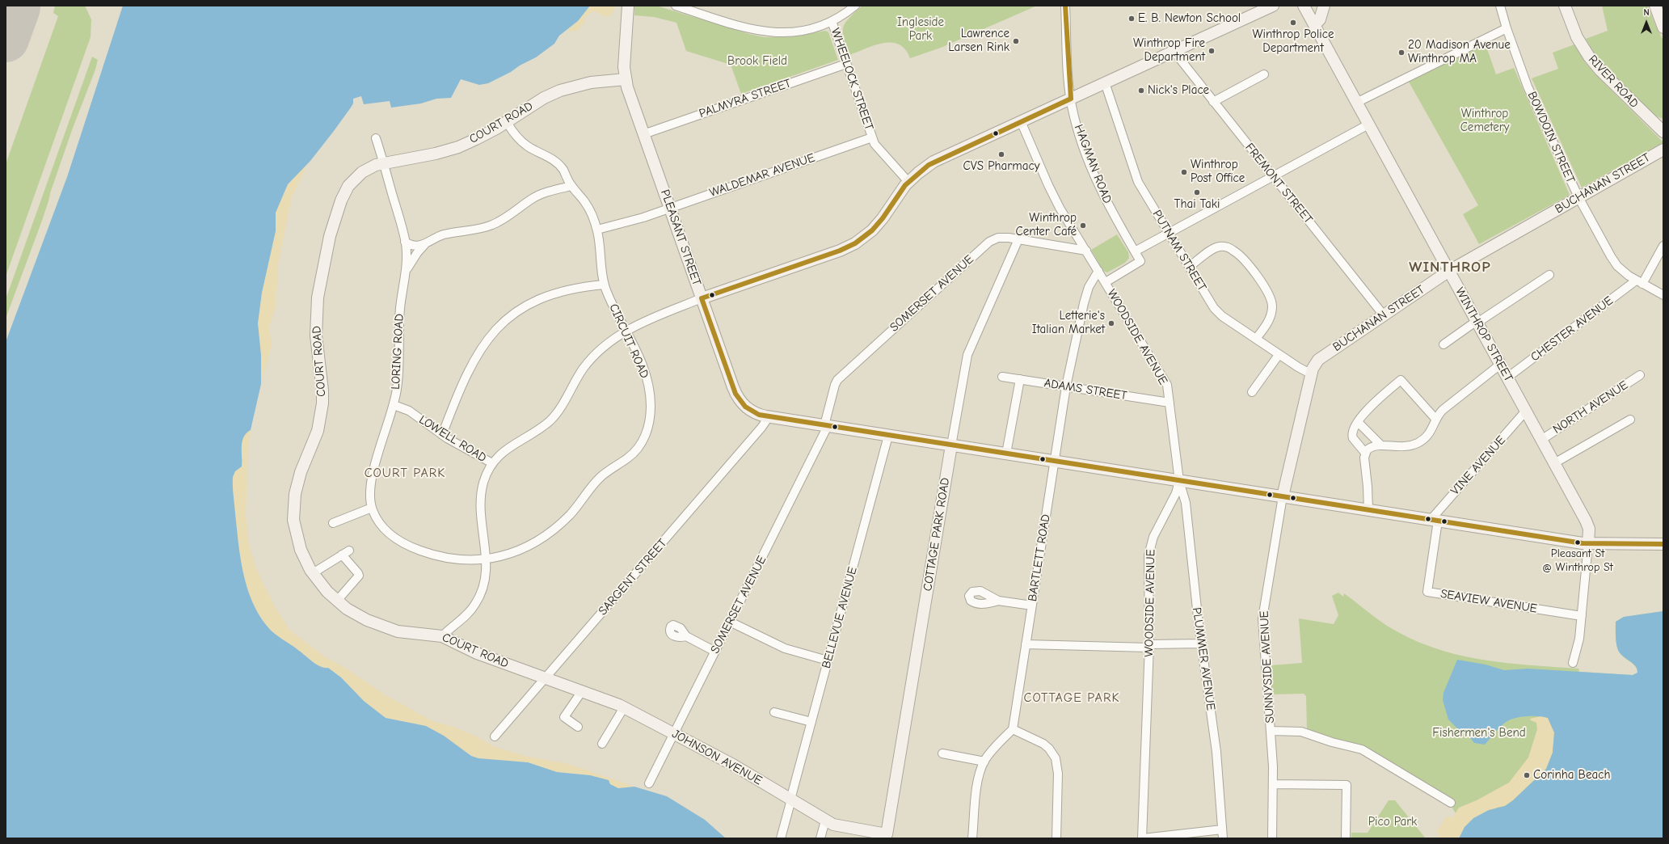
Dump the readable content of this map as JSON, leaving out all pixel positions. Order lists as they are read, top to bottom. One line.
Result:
{"streets":{"main road":["RIVER ROAD","COURT ROAD","BUCHANAN STREET","PLEASANT STREET","WINTHROP STREET","COTTAGE PARK ROAD","JOHNSON AVENUE"],"street":["WHEELOCK STREET","PALMYRA STREET","BOWDOIN STREET","HAGMAN ROAD","WALDEMAR AVENUE","FREMONT STREET","PUTNAM STREET","SOMERSET AVENUE","CHESTER AVENUE","WOODSIDE AVENUE","CIRCUIT ROAD","LORING ROAD","ADAMS STREET","NORTH AVENUE","LOWELL ROAD","VINE AVENUE","BARTLETT ROAD","SARGENT STREET","SEAVIEW AVENUE","BELLEVUE AVENUE","PLUMMER AVENUE","SUNNYSIDE AVENUE"]},"crossings":[["WHEELOCK STREET","PALMYRA STREET"],["WHEELOCK STREET","WALDEMAR AVENUE"],["PALMYRA STREET","PLEASANT STREET"],["COURT ROAD","PLEASANT STREET"],["COURT ROAD","CIRCUIT ROAD"],["COURT ROAD","LORING ROAD"],["COURT ROAD","SARGENT STREET"],["COURT ROAD","JOHNSON AVENUE"],["BOWDOIN STREET","BUCHANAN STREET"],["BOWDOIN STREET","CHESTER AVENUE"],["HAGMAN ROAD","WOODSIDE AVENUE"],["WALDEMAR AVENUE","PLEASANT STREET"],["WALDEMAR AVENUE","CIRCUIT ROAD"],["FREMONT STREET","BUCHANAN STREET"],["BUCHANAN STREET","PLEASANT STREET"],["BUCHANAN STREET","PUTNAM STREET"],["BUCHANAN STREET","WINTHROP STREET"],["BUCHANAN STREET","SUNNYSIDE AVENUE"],["PLEASANT STREET","SOMERSET AVENUE"],["PLEASANT STREET","WINTHROP STREET"],["PLEASANT STREET","WOODSIDE AVENUE"],["PLEASANT STREET","LOWELL ROAD"],["PLEASANT STREET","VINE AVENUE"],["PLEASANT STREET","COTTAGE PARK ROAD"],["PLEASANT STREET","BARTLETT ROAD"],["PLEASANT STREET","SARGENT STREET"],["PLEASANT STREET","SEAVIEW AVENUE"],["PLEASANT STREET","BELLEVUE AVENUE"],["PLEASANT STREET","PLUMMER AVENUE"],["PLEASANT STREET","SUNNYSIDE AVENUE"],["SOMERSET AVENUE","WOODSIDE AVENUE"],["SOMERSET AVENUE","COTTAGE PARK ROAD"],["SOMERSET AVENUE","JOHNSON AVENUE"],["CHESTER AVENUE","WINTHROP STREET"],["WINTHROP STREET","NORTH AVENUE"],["WINTHROP STREET","VINE AVENUE"],["WINTHROP STREET","SEAVIEW AVENUE"],["WOODSIDE AVENUE","ADAMS STREET"],["WOODSIDE AVENUE","BARTLETT ROAD"],["WOODSIDE AVENUE","PLUMMER AVENUE"],["CIRCUIT ROAD","LORING ROAD"],["CIRCUIT ROAD","LOWELL ROAD"],["LORING ROAD","LOWELL ROAD"],["ADAMS STREET","BARTLETT ROAD"],["VINE AVENUE","SEAVIEW AVENUE"],["COTTAGE PARK ROAD","JOHNSON AVENUE"],["SARGENT STREET","JOHNSON AVENUE"],["BELLEVUE AVENUE","JOHNSON AVENUE"]],"districts":["WINTHROP","COURT PARK","COTTAGE PARK"],"parks":["Ingleside Park","Brook Field","Winthrop Cemetery","Fishermen's Bend","Pico Park"],"places":["E. B. Newton School","Winthrop Police Department","Lawrence Larsen Rink","Winthrop Fire Department","20 Madison Avenue Winthrop MA","Nick's Place","CVS Pharmacy","Winthrop Post Office","Thai Taki","Winthrop Center Café","Letterie's Italian Market","Pleasant St @ Winthrop St","Corinha Beach"],"north":"top"}
